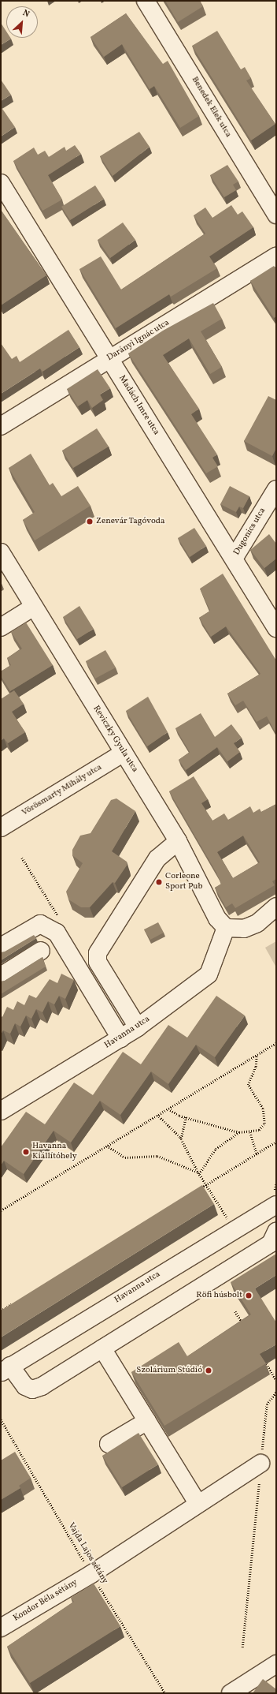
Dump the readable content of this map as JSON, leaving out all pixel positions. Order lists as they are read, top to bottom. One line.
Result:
{"streets":{"street":["Benedek Elek utca","Darányi Ignác utca","Madách Imre utca","Dugonics utca","Reviczky Gyula utca","Vörösmarty Mihály utca","Havanna utca","Kondor Béla sétány"],"path":["Vajda Lajos sétány"]},"crossings":[["Darányi Ignác utca","Madách Imre utca"],["Madách Imre utca","Dugonics utca"],["Reviczky Gyula utca","Vörösmarty Mihály utca"],["Reviczky Gyula utca","Havanna utca"],["Vajda Lajos sétány","Kondor Béla sétány"]],"places":["Zenevár Tagóvoda","Corleone Sport Pub","Havanna Kiállítóhely","Röfi húsbolt","Szolárium Stúdió"],"north":"top right"}
